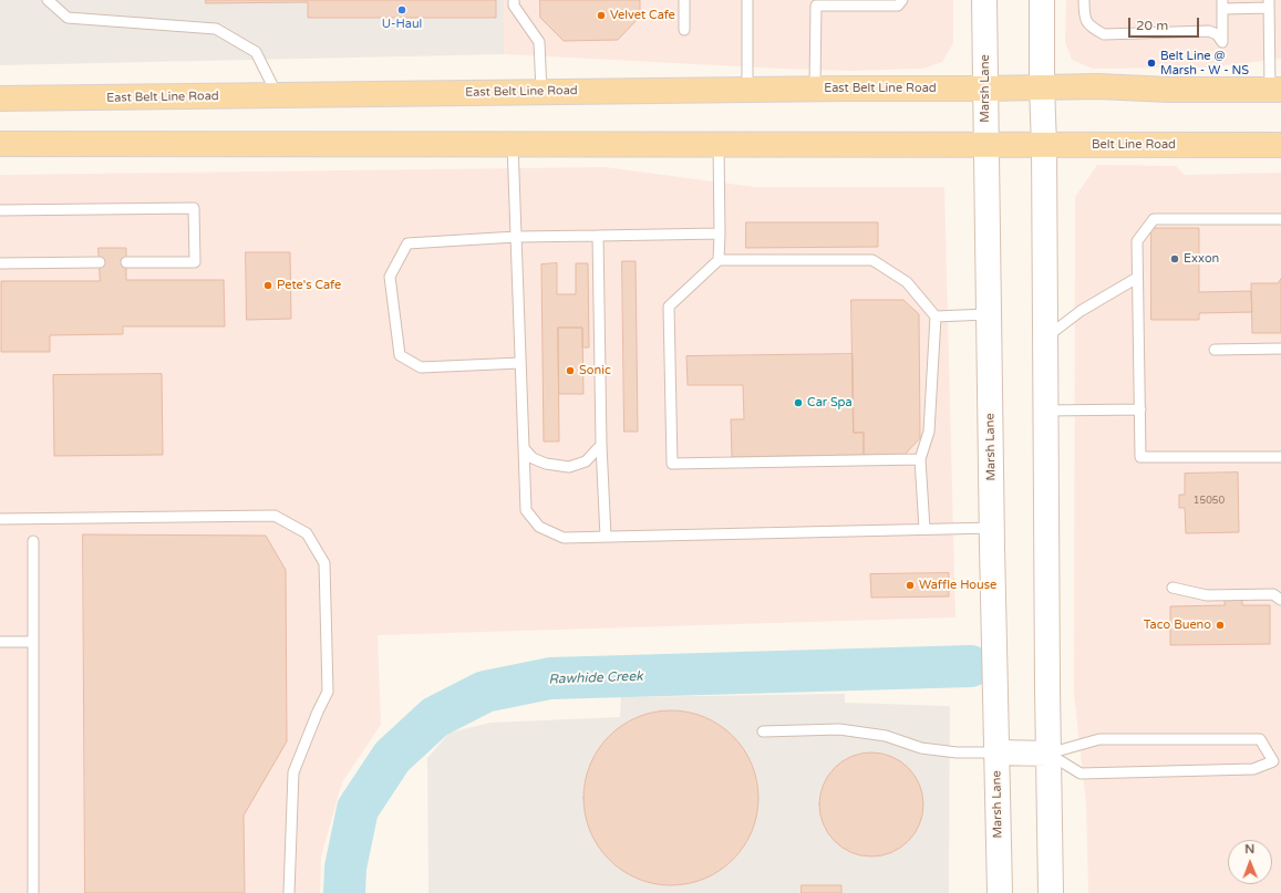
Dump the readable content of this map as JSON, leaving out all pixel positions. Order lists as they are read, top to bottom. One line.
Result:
{"streets":{"main road":["East Belt Line Road","Marsh Lane","Belt Line Road"]},"crossings":[["East Belt Line Road","Marsh Lane"],["Marsh Lane","Belt Line Road"]],"water":["Rawhide Creek"],"places":["U-Haul","Velvet Cafe","Belt Line @ Marsh - W - NS","Exxon","Pete's Cafe","Sonic","Car Spa","Waffle House","Taco Bueno"],"house_numbers":["15050"],"scale_bar":"20 m","north":"top"}
